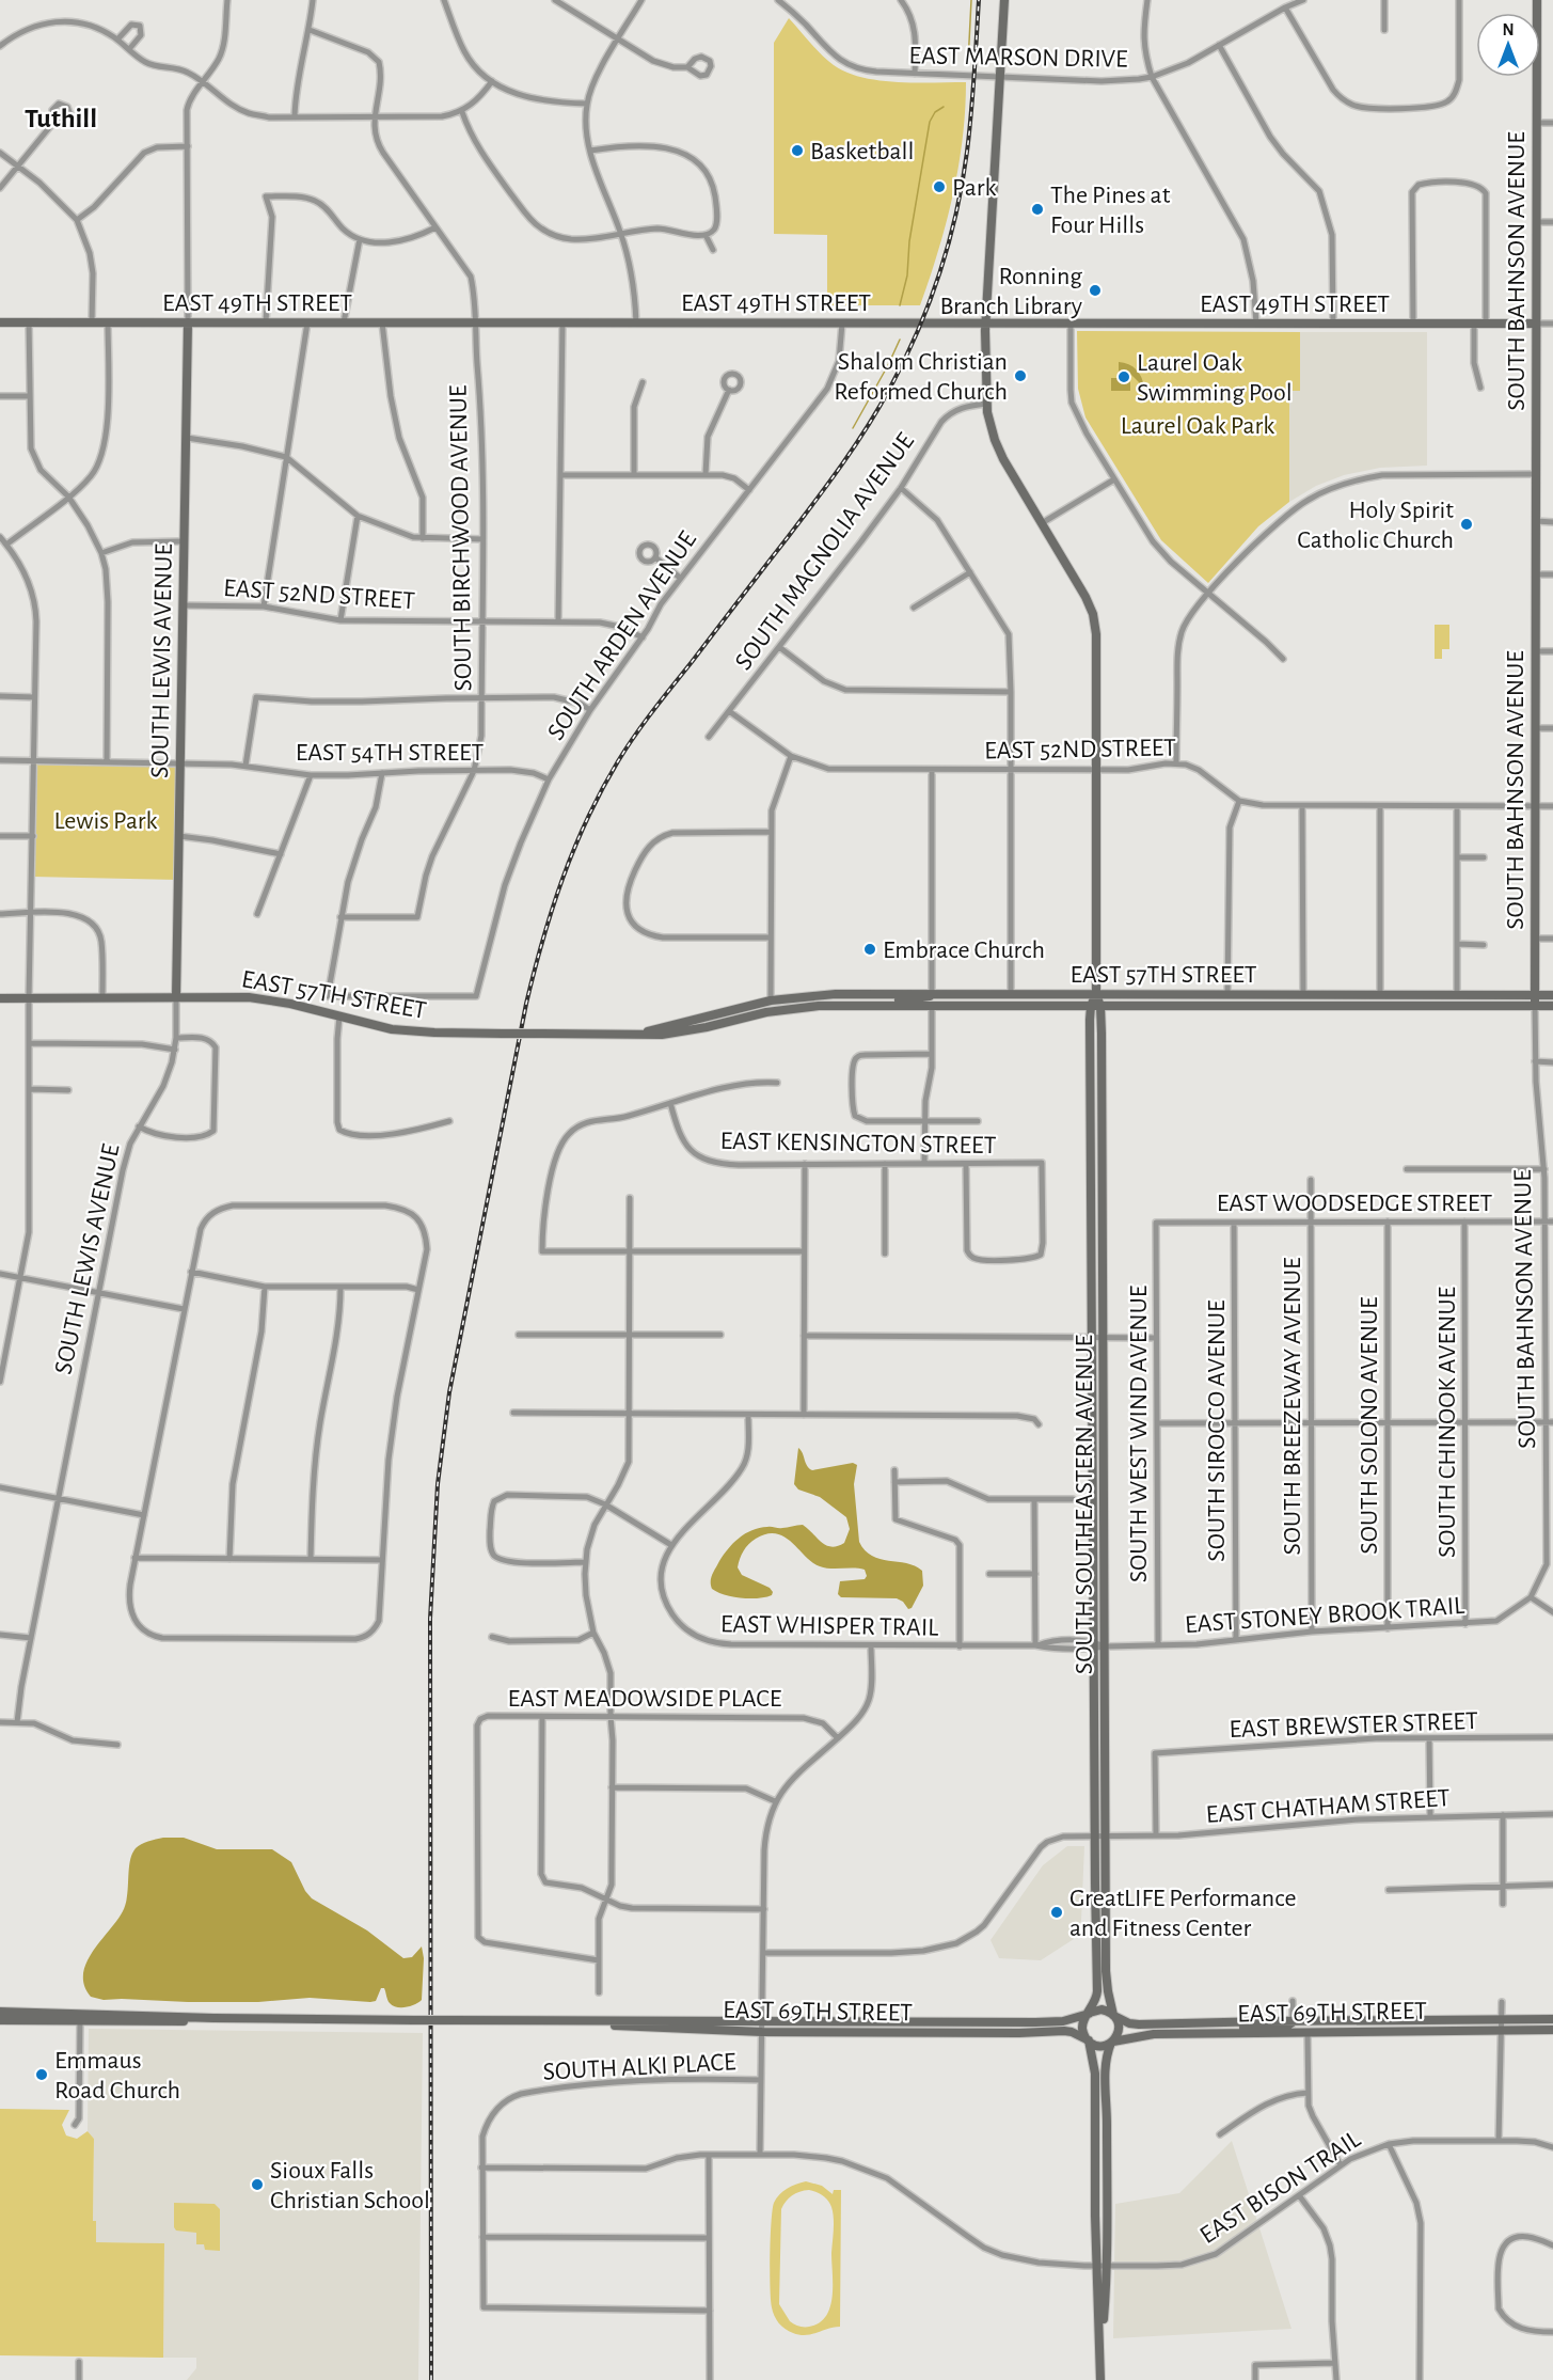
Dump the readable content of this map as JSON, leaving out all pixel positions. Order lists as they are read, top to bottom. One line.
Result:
{"streets":{"main road":["SOUTH BAHNSON AVENUE","EAST 49TH STREET","SOUTH LEWIS AVENUE","EAST 57TH STREET","SOUTH SOUTHEASTERN AVENUE","EAST 69TH STREET"],"street":["EAST MARSON DRIVE","SOUTH BIRCHWOOD AVENUE","SOUTH MAGNOLIA AVENUE","EAST 52ND STREET","SOUTH ARDEN AVENUE","EAST 54TH STREET","EAST KENSINGTON STREET","EAST WOODSEDGE STREET","SOUTH BREEZEWAY AVENUE","SOUTH CHINOOK AVENUE","SOUTH SOLONO AVENUE","SOUTH SIROCCO AVENUE","SOUTH WEST WIND AVENUE","EAST STONEY BROOK TRAIL","EAST WHISPER TRAIL","EAST MEADOWSIDE PLACE","EAST BREWSTER STREET","EAST CHATHAM STREET","SOUTH ALKI PLACE","EAST BISON TRAIL"]},"crossings":[["EAST MARSON DRIVE","SOUTH SOUTHEASTERN AVENUE"],["SOUTH BAHNSON AVENUE","EAST 49TH STREET"],["SOUTH BAHNSON AVENUE","EAST 52ND STREET"],["SOUTH BAHNSON AVENUE","EAST 57TH STREET"],["SOUTH BAHNSON AVENUE","EAST WOODSEDGE STREET"],["SOUTH BAHNSON AVENUE","EAST STONEY BROOK TRAIL"],["EAST 49TH STREET","SOUTH BIRCHWOOD AVENUE"],["EAST 49TH STREET","SOUTH ARDEN AVENUE"],["EAST 49TH STREET","SOUTH LEWIS AVENUE"],["EAST 49TH STREET","SOUTH SOUTHEASTERN AVENUE"],["SOUTH BIRCHWOOD AVENUE","EAST 52ND STREET"],["SOUTH BIRCHWOOD AVENUE","EAST 54TH STREET"],["SOUTH BIRCHWOOD AVENUE","EAST 57TH STREET"],["SOUTH MAGNOLIA AVENUE","EAST 52ND STREET"],["SOUTH MAGNOLIA AVENUE","SOUTH SOUTHEASTERN AVENUE"],["EAST 52ND STREET","SOUTH ARDEN AVENUE"],["EAST 52ND STREET","SOUTH LEWIS AVENUE"],["EAST 52ND STREET","SOUTH SOUTHEASTERN AVENUE"],["SOUTH ARDEN AVENUE","EAST 54TH STREET"],["SOUTH ARDEN AVENUE","EAST 57TH STREET"],["SOUTH LEWIS AVENUE","EAST 54TH STREET"],["SOUTH LEWIS AVENUE","EAST 57TH STREET"],["EAST 57TH STREET","SOUTH SOUTHEASTERN AVENUE"],["EAST WOODSEDGE STREET","SOUTH BREEZEWAY AVENUE"],["EAST WOODSEDGE STREET","SOUTH CHINOOK AVENUE"],["EAST WOODSEDGE STREET","SOUTH SOLONO AVENUE"],["EAST WOODSEDGE STREET","SOUTH SIROCCO AVENUE"],["EAST WOODSEDGE STREET","SOUTH WEST WIND AVENUE"],["SOUTH BREEZEWAY AVENUE","EAST STONEY BROOK TRAIL"],["SOUTH CHINOOK AVENUE","EAST STONEY BROOK TRAIL"],["SOUTH SOLONO AVENUE","EAST STONEY BROOK TRAIL"],["SOUTH SIROCCO AVENUE","EAST STONEY BROOK TRAIL"],["SOUTH WEST WIND AVENUE","EAST STONEY BROOK TRAIL"],["SOUTH SOUTHEASTERN AVENUE","EAST STONEY BROOK TRAIL"],["SOUTH SOUTHEASTERN AVENUE","EAST WHISPER TRAIL"],["SOUTH SOUTHEASTERN AVENUE","EAST CHATHAM STREET"],["SOUTH SOUTHEASTERN AVENUE","EAST 69TH STREET"],["EAST STONEY BROOK TRAIL","EAST WHISPER TRAIL"],["EAST BREWSTER STREET","EAST CHATHAM STREET"],["SOUTH ALKI PLACE","EAST BISON TRAIL"]],"districts":["Tuthill"],"parks":["Laurel Oak Park","Lewis Park"],"places":["Basketball","Park","The Pines at Four Hills","Ronning Branch Library","Shalom Christian Reformed Church","Laurel Oak Swimming Pool","Holy Spirit Catholic Church","Embrace Church","GreatLIFE Performance and Fitness Center","Emmaus Road Church","Sioux Falls Christian School"],"north":"top"}
